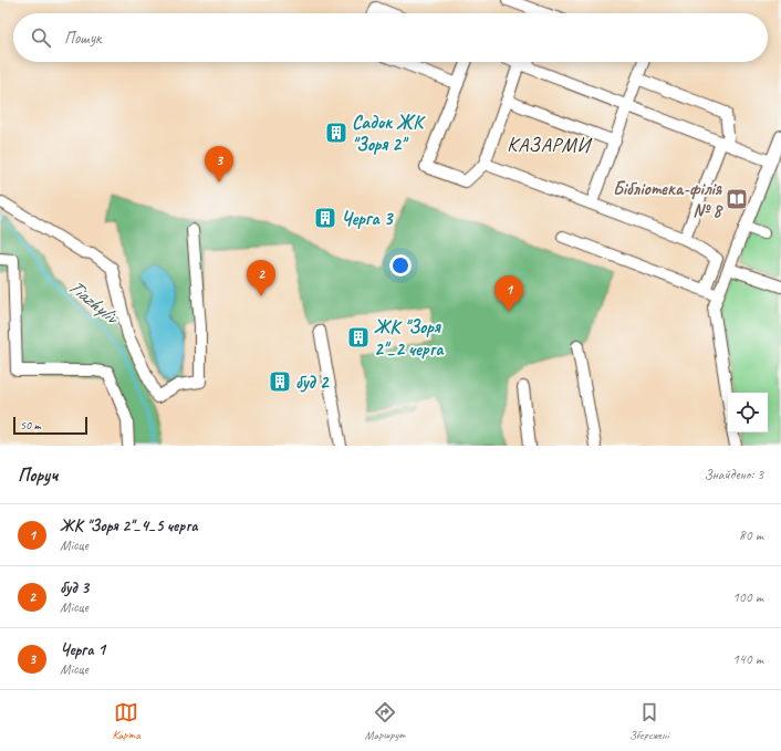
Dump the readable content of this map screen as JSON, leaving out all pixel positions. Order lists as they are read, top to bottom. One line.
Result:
{"districts":["КАЗАРМИ"],"water":["Tiazhyliv"],"places":{"building":["Садок ЖК \"Зоря 2\"","Черга 3","ЖК \"Зоря 2\"_2 черга","буд 2"],"library":["Бібліотека-філія № 8"]},"scale_bar":"50 m","page":{"search":"Пошук","pins":["3","2","1"],"scale":"50 m","heading":["Поруч","Знайдено: 3"],"list":[{"mark":"1","name":"ЖК \"Зоря 2\"_4_5 черга","note":"Місце","value":"80 m"},{"mark":"2","name":"буд 3","note":"Місце","value":"100 m"},{"mark":"3","name":"Черга 1","note":"Місце","value":"140 m"}],"nav":["Карта","Маршрут","Збережені"]}}
